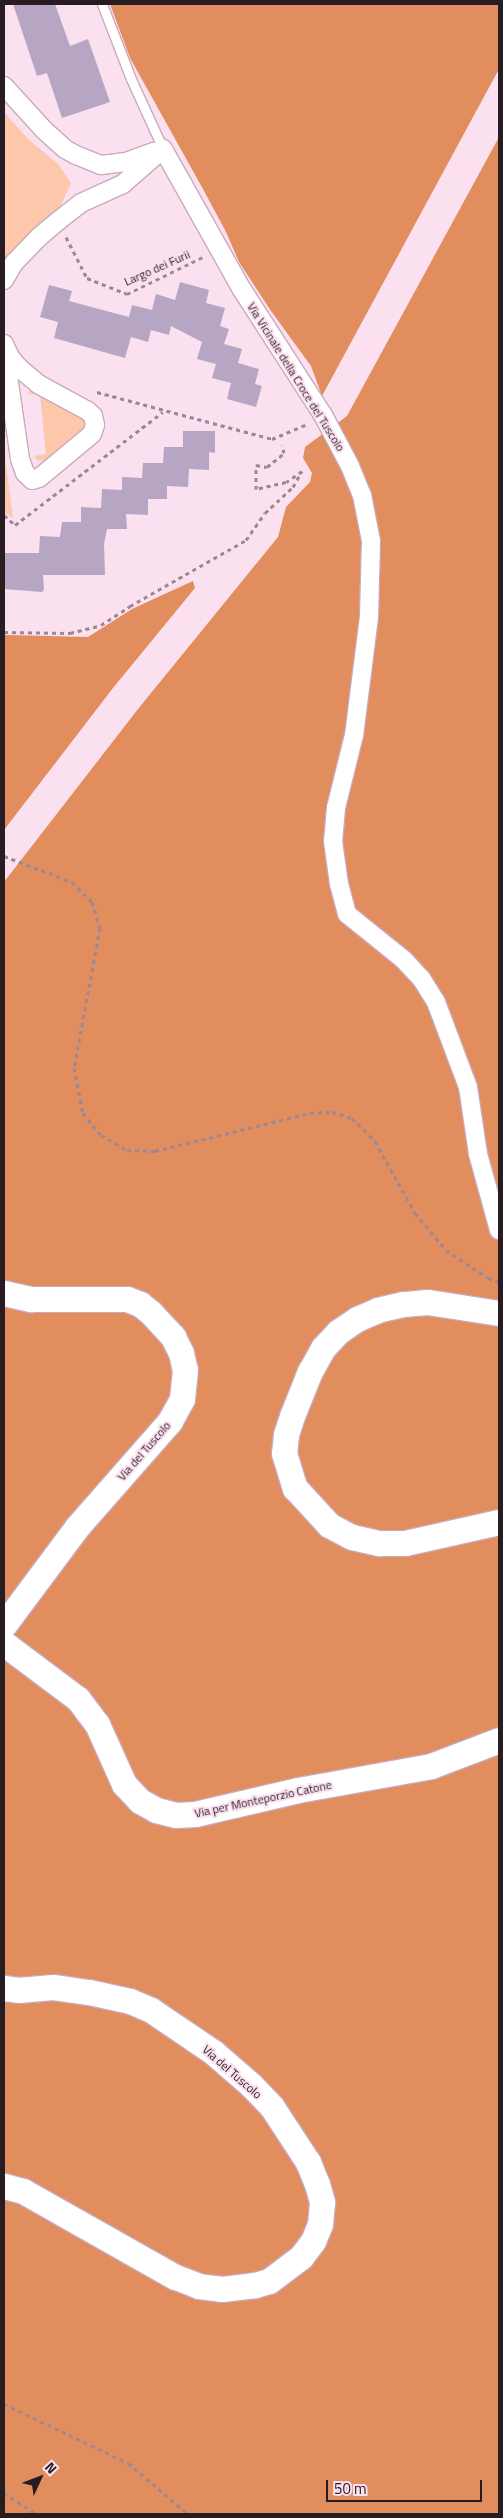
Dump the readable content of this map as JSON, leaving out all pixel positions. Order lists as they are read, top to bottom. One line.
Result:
{"streets":{"street":["Via Vicinale della Croce del Tuscolo","Via del Tuscolo","Via per Monteporzio Catone"],"path":["Largo dei Furii"]},"scale_bar":"50 m","north":"top right"}
